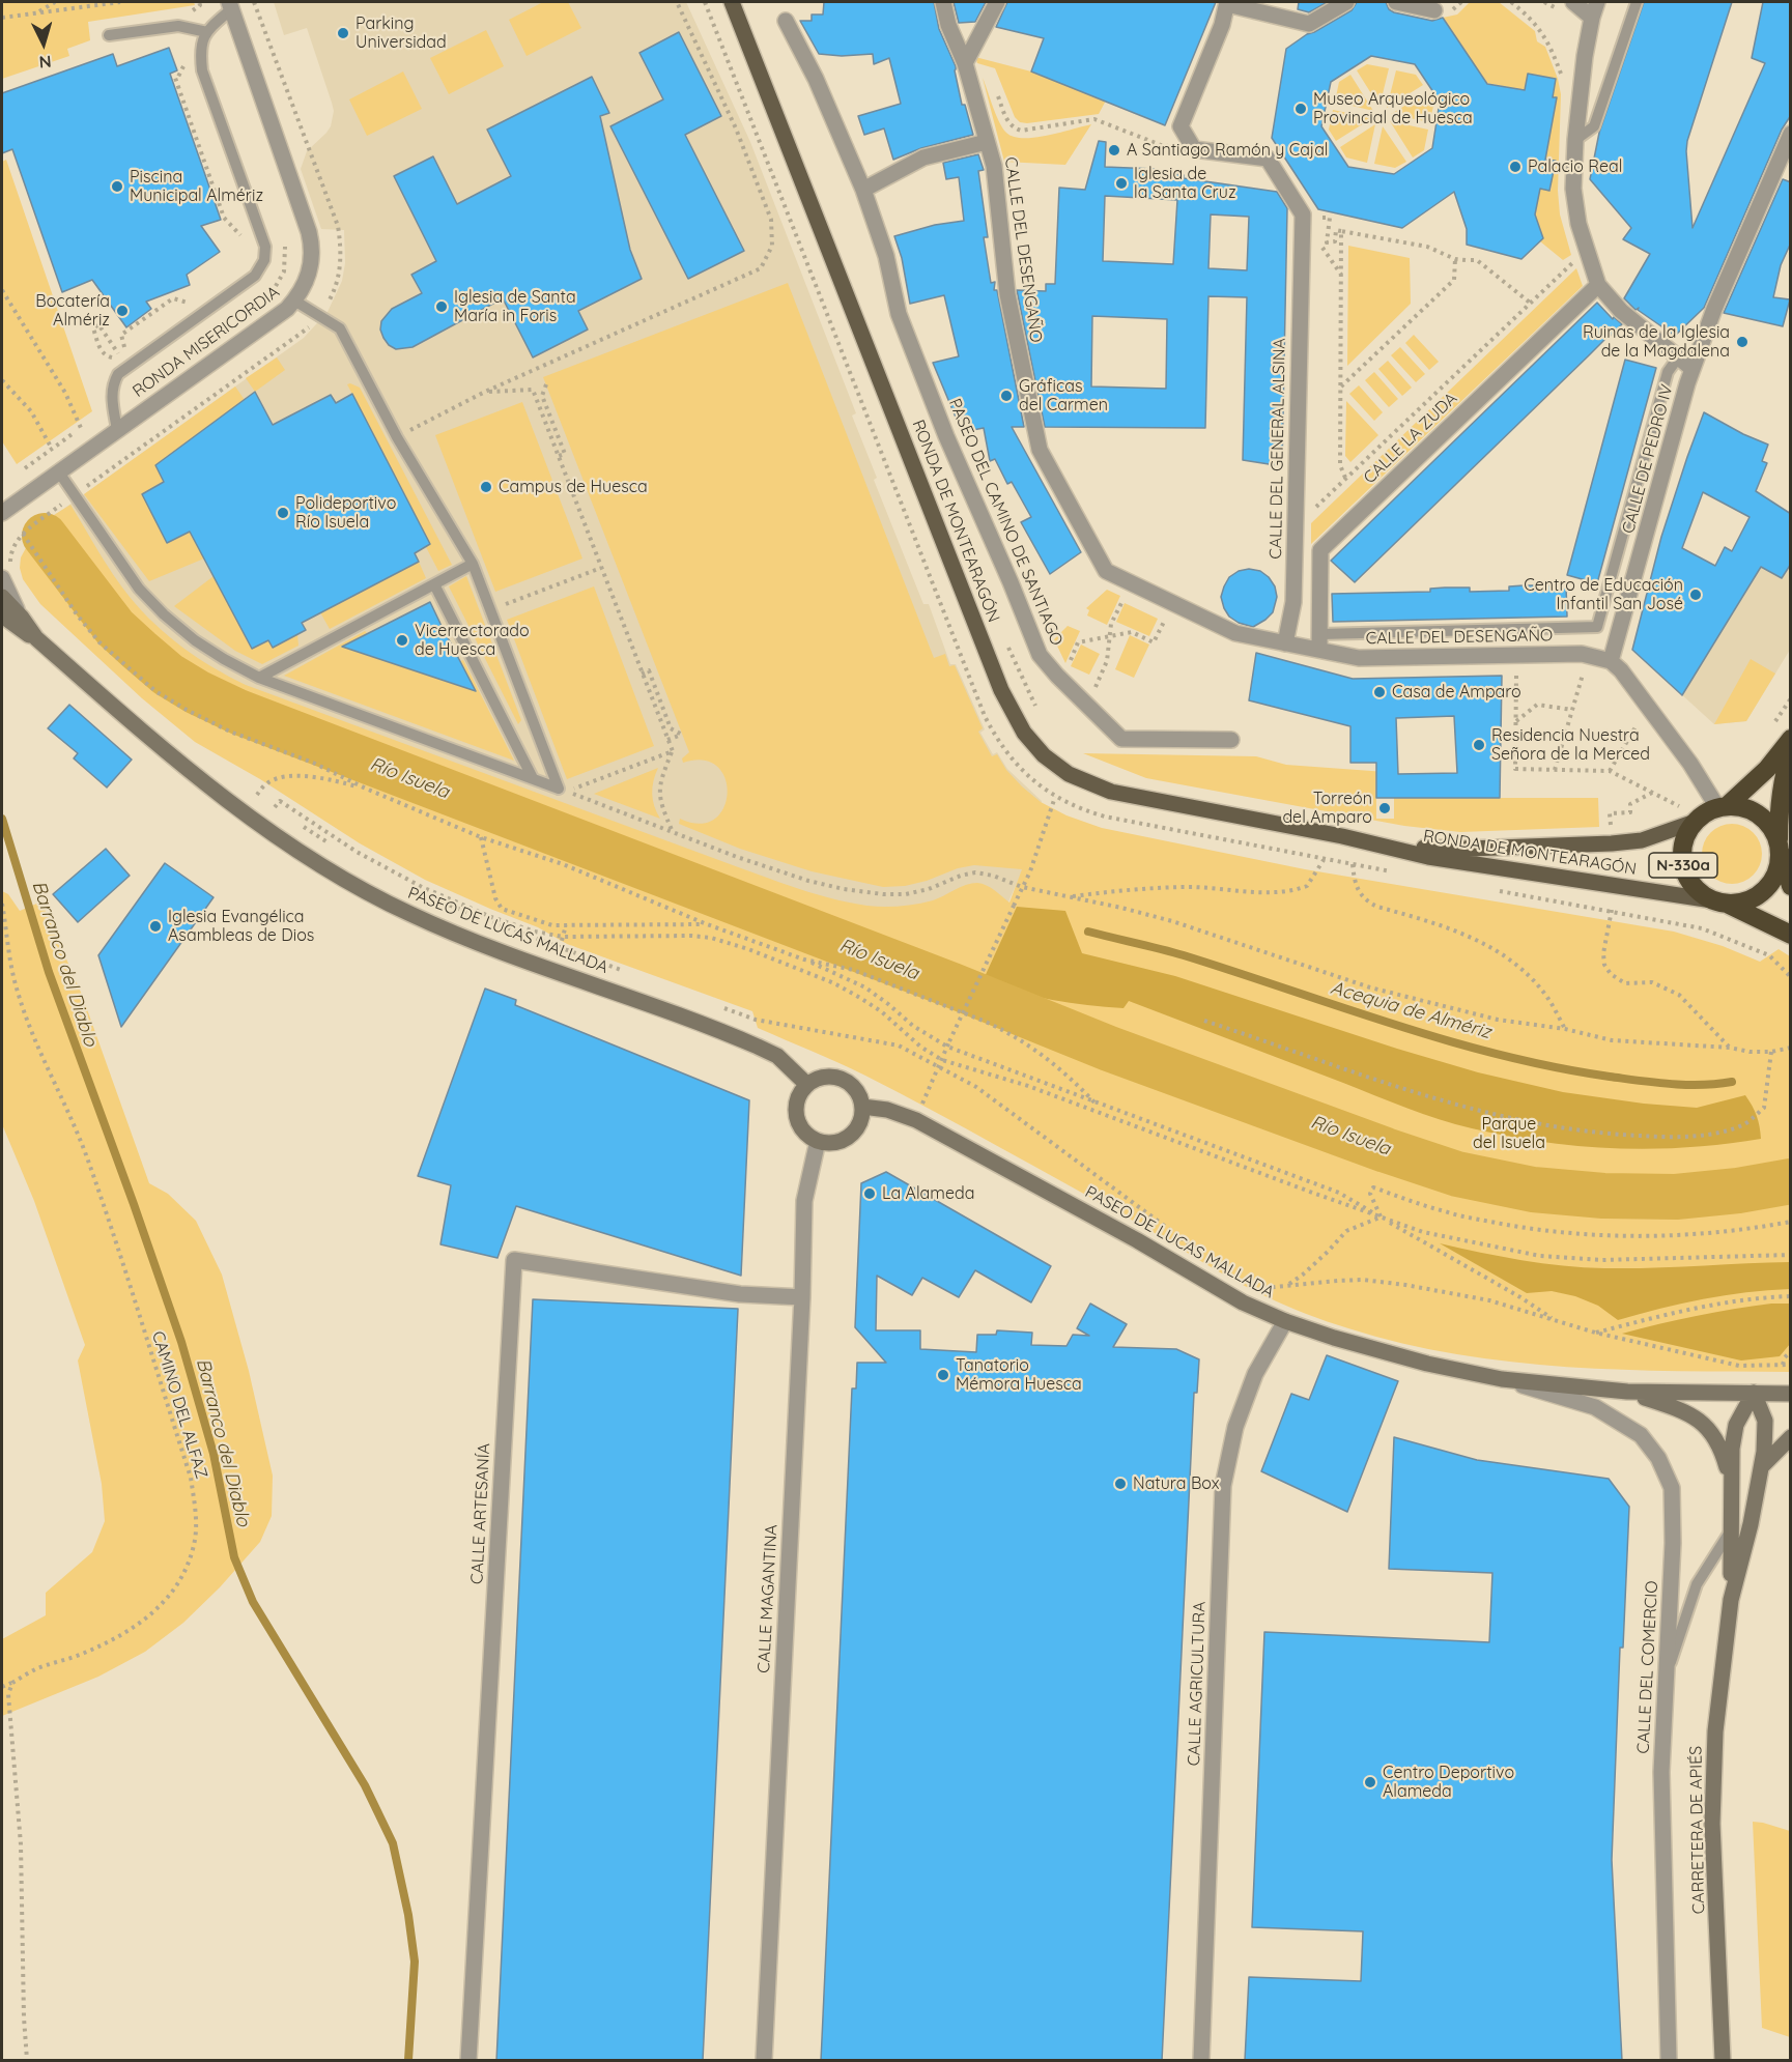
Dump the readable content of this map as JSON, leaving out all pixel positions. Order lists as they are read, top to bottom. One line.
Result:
{"streets":{"highway":["N-330a"],"main road":["RONDA DE MONTEARAGÓN","PASEO DE LUCAS MALLADA","CARRETERA DE APIÉS"],"street":["CALLE DEL DESENGAÑO","RONDA MISERICORDIA","CALLE LA ZUDA","CALLE DEL GENERAL ALSINA","CALLE DE PEDRO IV","PASEO DEL CAMINO DE SANTIAGO","CALLE ARTESANÍA","CALLE MAGANTINA","CALLE DEL COMERCIO","CALLE AGRICULTURA"],"path":["CAMINO DEL ALFAZ"]},"crossings":[["CALLE DEL DESENGAÑO","CALLE LA ZUDA"],["CALLE DEL DESENGAÑO","CALLE DEL GENERAL ALSINA"],["CALLE DEL DESENGAÑO","CALLE DE PEDRO IV"],["RONDA DE MONTEARAGÓN","N-330a"],["PASEO DE LUCAS MALLADA","CALLE MAGANTINA"],["PASEO DE LUCAS MALLADA","CALLE DEL COMERCIO"],["PASEO DE LUCAS MALLADA","CALLE AGRICULTURA"],["CALLE ARTESANÍA","CALLE MAGANTINA"]],"water":["Río Isuela","Barranco del Diablo","Acequia de Almériz"],"parks":["Parque del Isuela"],"places":["Parking Universidad","Museo Arqueológico Provincial de Huesca","A Santiago Ramón y Cajal","Palacio Real","Iglesia de la Santa Cruz","Piscina Municipal Almériz","Iglesia de Santa María in Foris","Bocatería Almériz","Ruinas de la Iglesia de la Magdalena","Gráficas del Carmen","Campus de Huesca","Polideportivo Río Isuela","Centro de Educación Infantil San José","Vicerrectorado de Huesca","Casa de Amparo","Residencia Nuestra Señora de la Merced","Torreón del Amparo","Iglesia Evangélica Asambleas de Dios","La Alameda","Tanatorio Mémora Huesca","Natura Box","Centro Deportivo Alameda"],"north":"bottom"}
